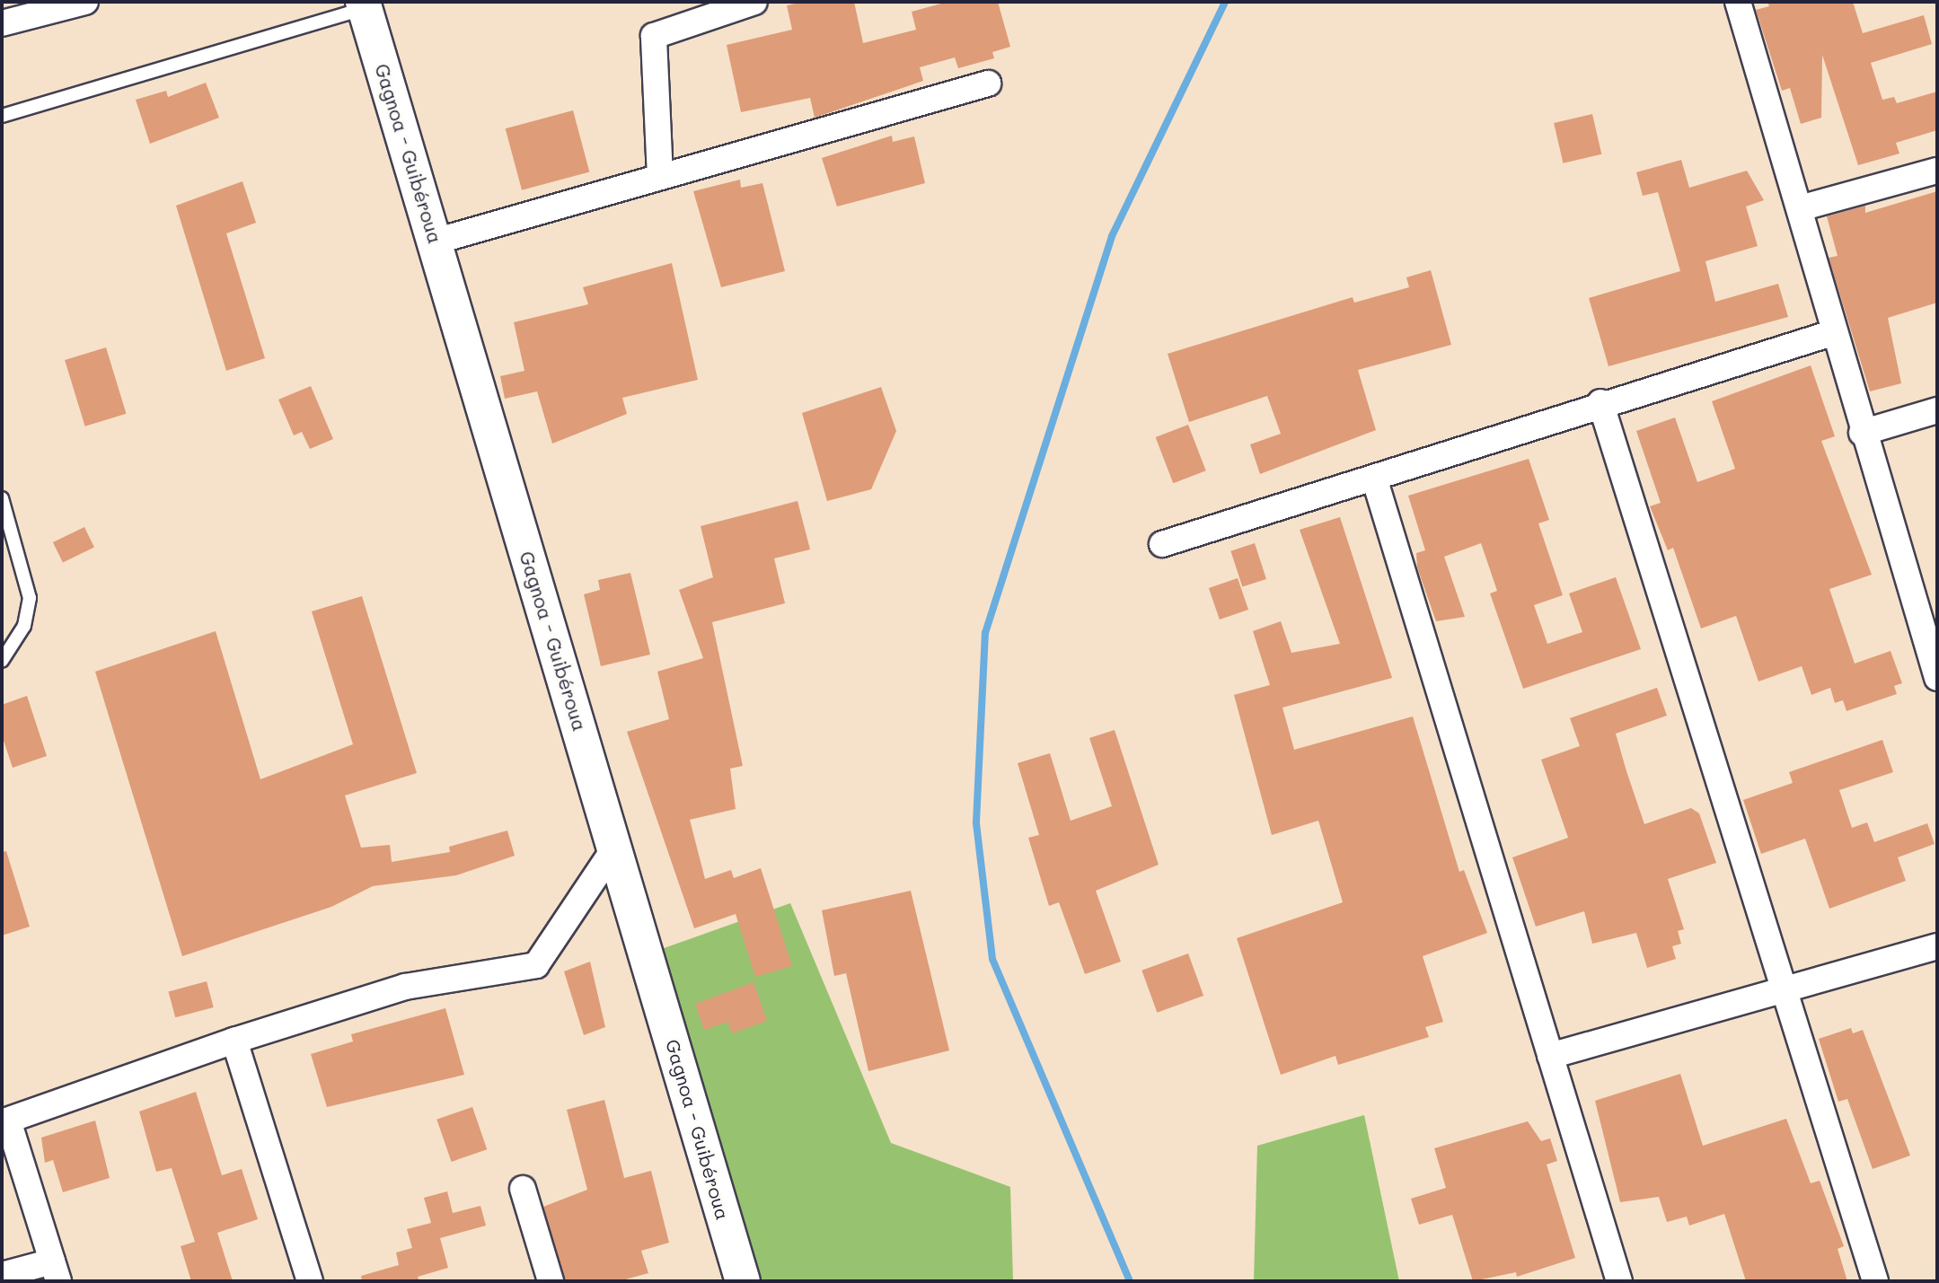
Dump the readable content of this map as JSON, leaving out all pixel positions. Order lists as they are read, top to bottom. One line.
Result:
{"streets":{"main road":["Gagnoa - Guibéroua"]}}
